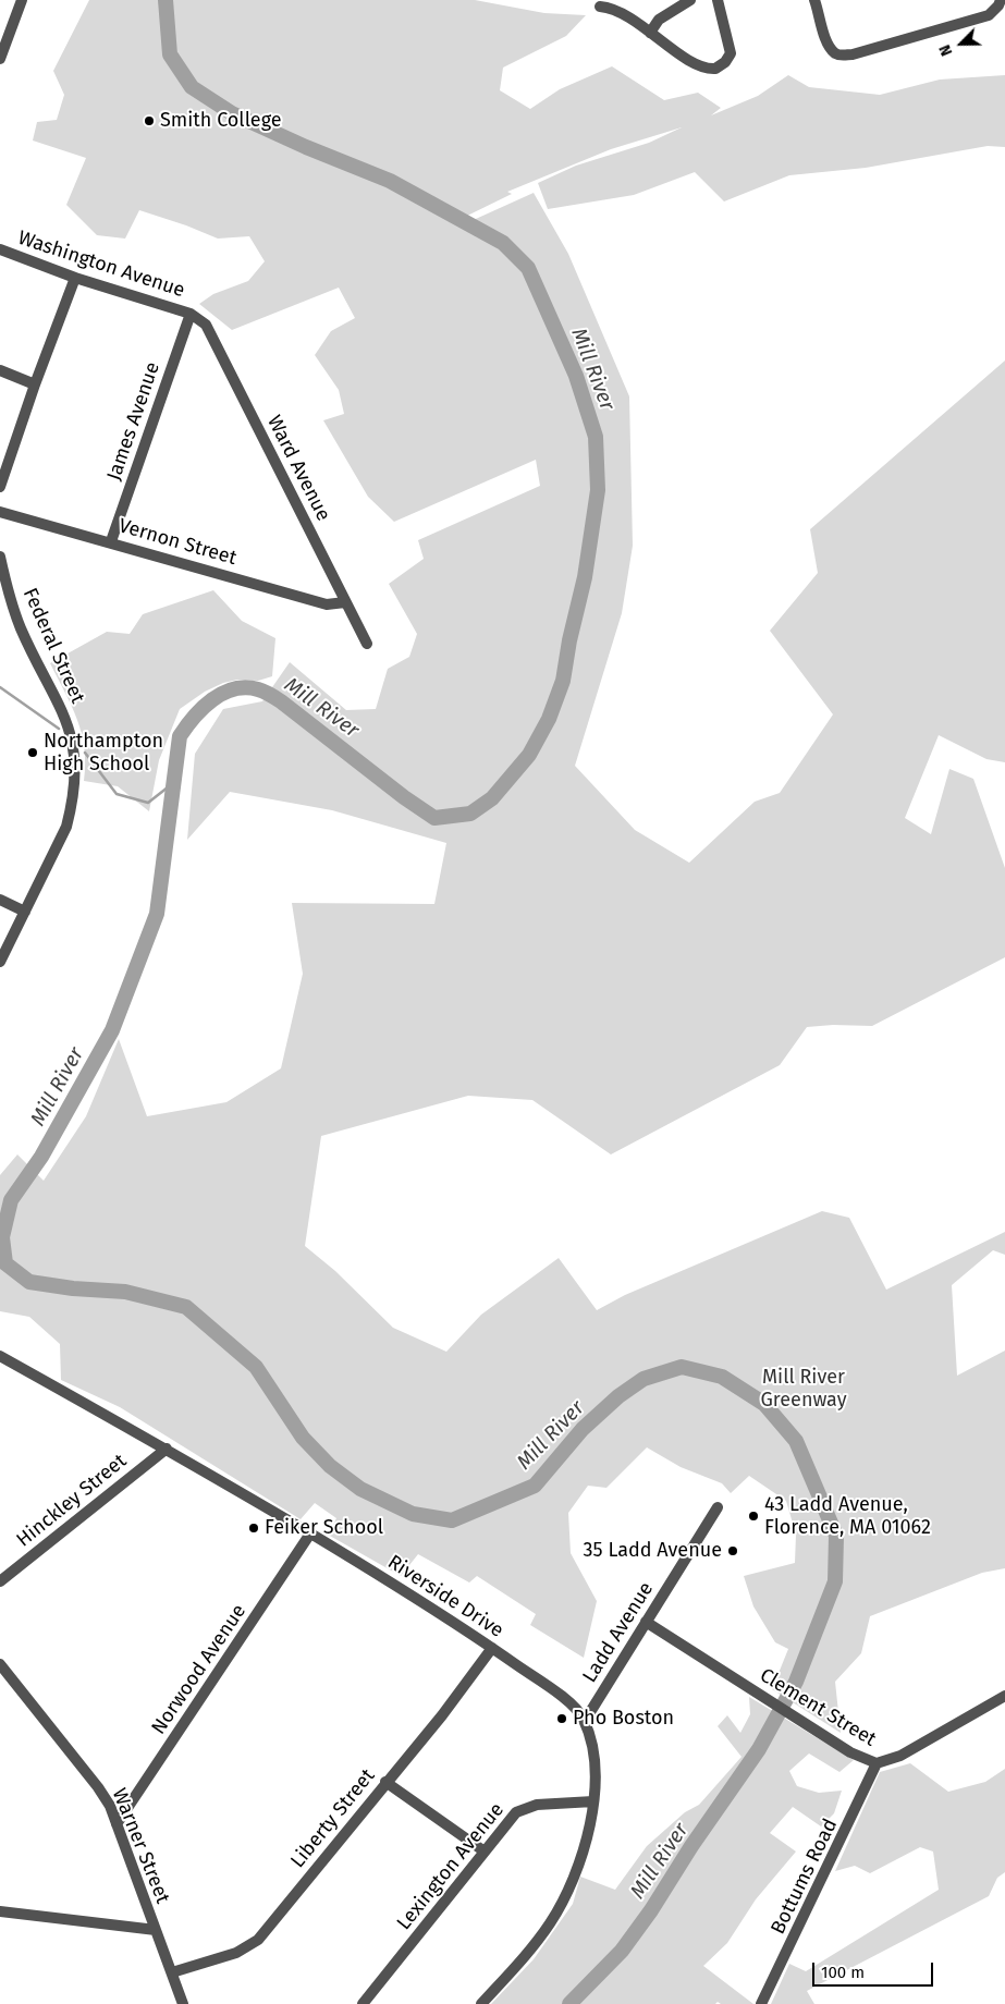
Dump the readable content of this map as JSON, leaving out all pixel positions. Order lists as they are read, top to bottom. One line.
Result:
{"streets":{"street":["Washington Avenue","James Avenue","Ward Avenue","Vernon Street","Federal Street","Hinckley Street","Riverside Drive","Ladd Avenue","Norwood Avenue","Clement Street","Liberty Street","Warner Street","Lexington Avenue","Bottums Road"]},"crossings":[["Washington Avenue","James Avenue"],["Washington Avenue","Ward Avenue"],["James Avenue","Ward Avenue"],["James Avenue","Vernon Street"],["Ward Avenue","Vernon Street"],["Hinckley Street","Riverside Drive"],["Riverside Drive","Ladd Avenue"],["Riverside Drive","Norwood Avenue"],["Riverside Drive","Liberty Street"],["Riverside Drive","Lexington Avenue"],["Ladd Avenue","Clement Street"],["Norwood Avenue","Warner Street"],["Clement Street","Bottums Road"],["Liberty Street","Warner Street"]],"water":["Mill River"],"parks":["Mill River Greenway"],"places":["Smith College","Northampton High School","43 Ladd Avenue, Florence, MA 01062","Feiker School","35 Ladd Avenue","Pho Boston"],"scale_bar":"100 m","north":"bottom left"}
